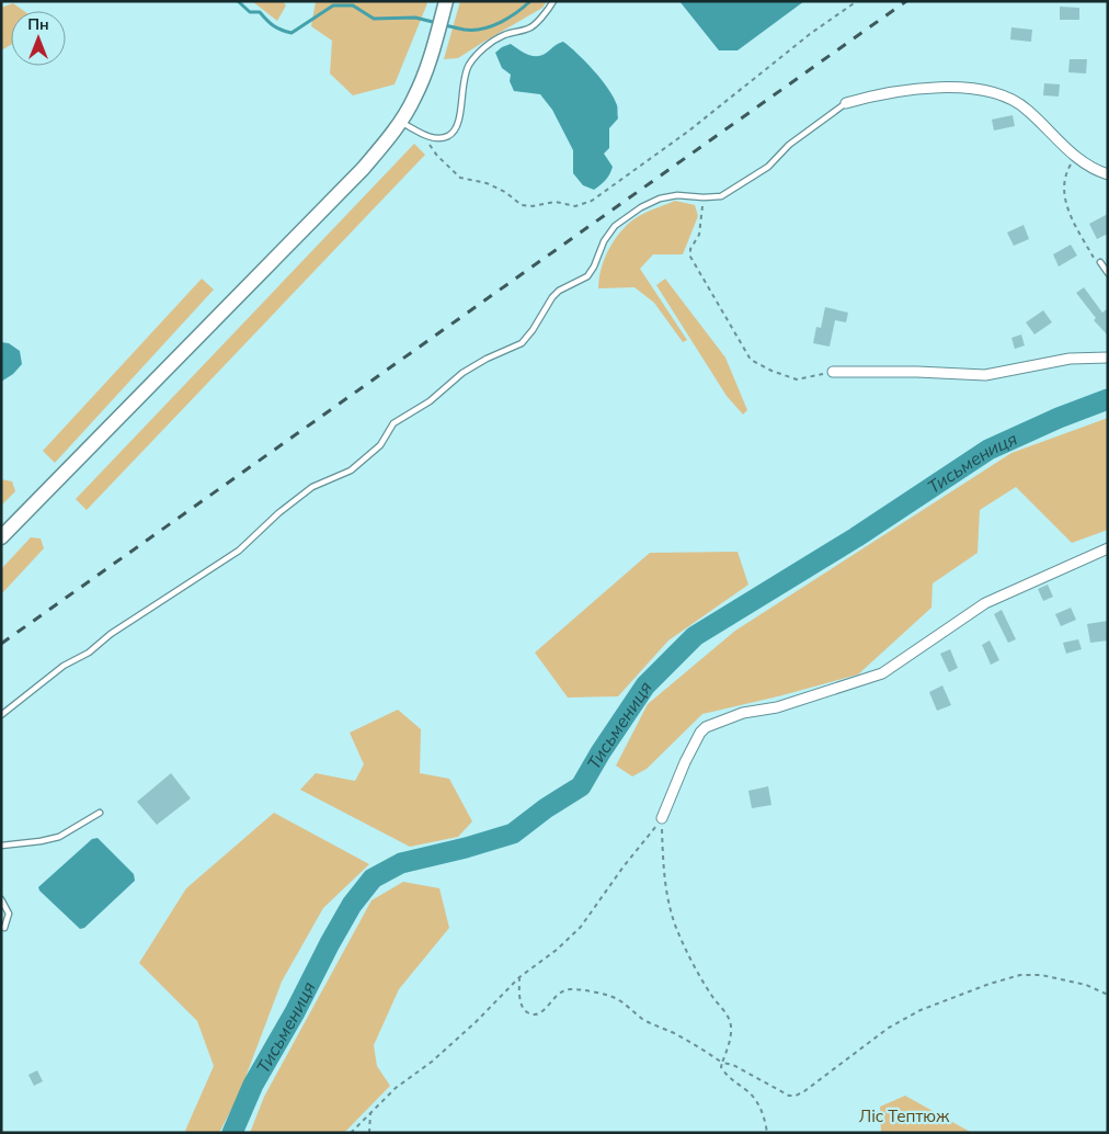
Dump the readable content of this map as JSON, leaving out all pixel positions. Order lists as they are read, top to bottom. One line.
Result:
{"water":["Тисьмениця"],"parks":["Ліс Тептюж"],"north":"top"}
